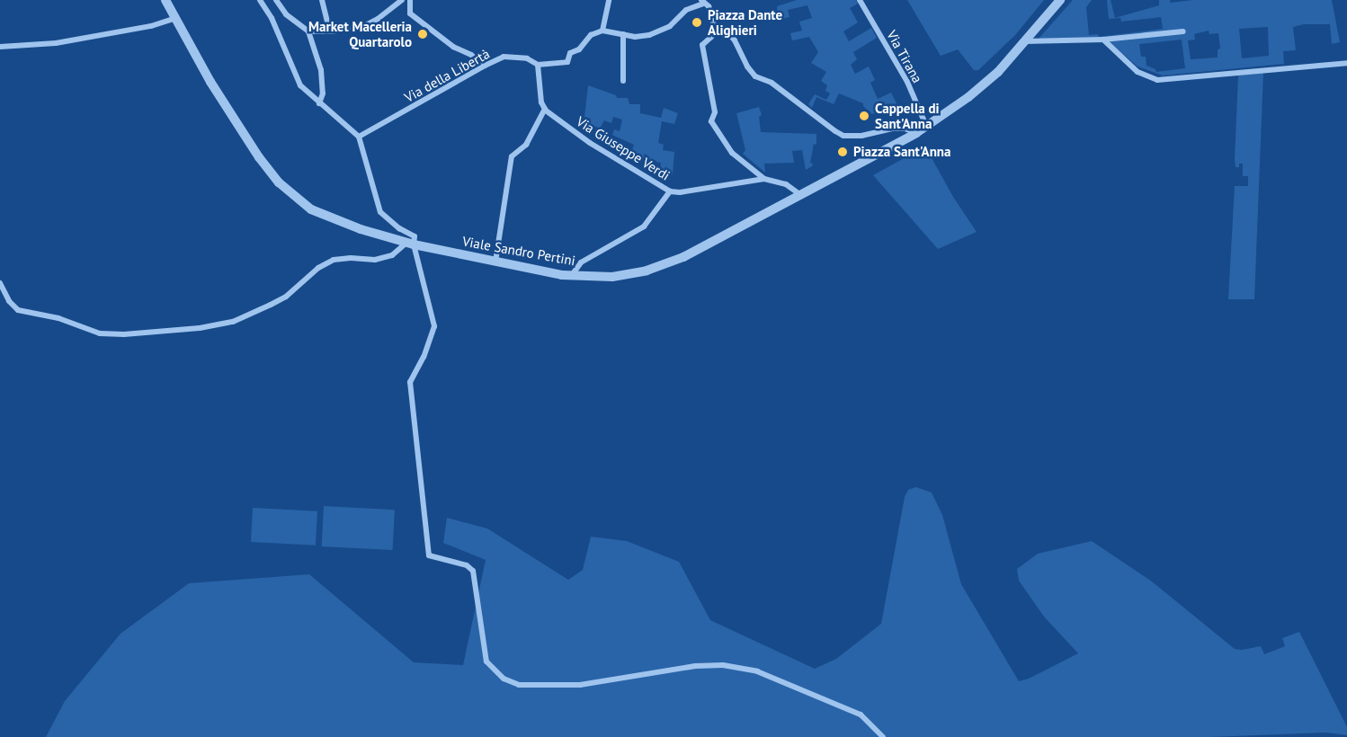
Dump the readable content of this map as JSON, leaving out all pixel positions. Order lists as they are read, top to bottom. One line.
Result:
{"streets":{"street":["Via Tirana","Via della Libertà","Via Giuseppe Verdi","Viale Sandro Pertini"]},"crossings":[["Via Tirana","Viale Sandro Pertini"],["Via Giuseppe Verdi","Viale Sandro Pertini"]],"places":["Piazza Dante Alighieri","Market Macelleria Quartarolo","Cappella di Sant'Anna","Piazza Sant'Anna"]}
